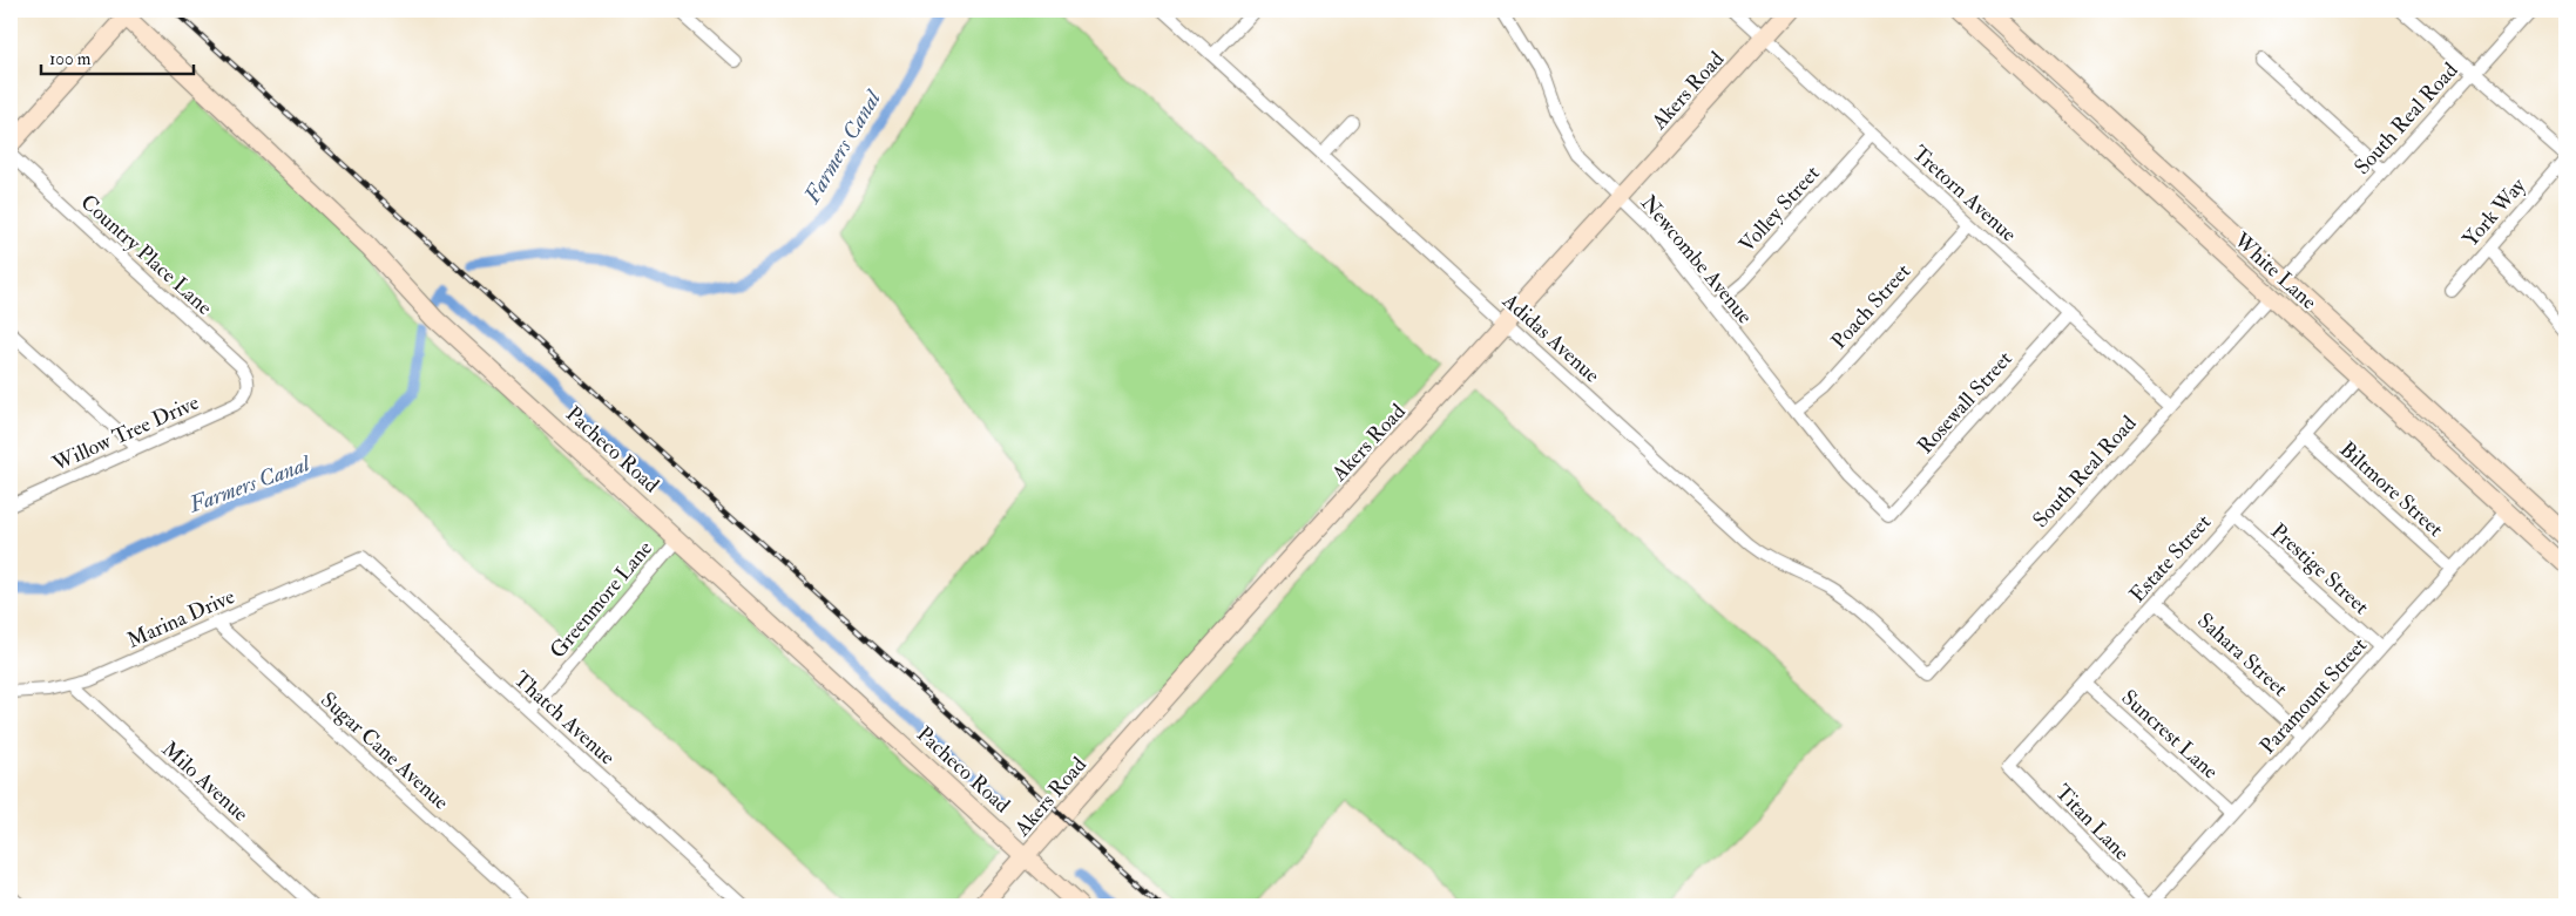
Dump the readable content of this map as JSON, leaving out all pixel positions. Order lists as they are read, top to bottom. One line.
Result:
{"streets":{"street":["Akers Road","South Real Road","Tretorn Avenue","Volley Street","York Way","Country Place Lane","Newcombe Avenue","White Lane","Poach Street","Adidas Avenue","Rosewall Street","Willow Tree Drive","Pacheco Road","Biltmore Street","Estate Street","Prestige Street","Greenmore Lane","Marina Drive","Sahara Street","Paramount Street","Thatch Avenue","Suncrest Lane","Sugar Cane Avenue","Milo Avenue","Titan Lane"]},"crossings":[["Akers Road","Tretorn Avenue"],["Akers Road","Newcombe Avenue"],["Akers Road","Adidas Avenue"],["Akers Road","Pacheco Road"],["South Real Road","Tretorn Avenue"],["South Real Road","White Lane"],["South Real Road","Adidas Avenue"],["Tretorn Avenue","Volley Street"],["Tretorn Avenue","Poach Street"],["Tretorn Avenue","Rosewall Street"],["Volley Street","Newcombe Avenue"],["Country Place Lane","Willow Tree Drive"],["Newcombe Avenue","Poach Street"],["Newcombe Avenue","Rosewall Street"],["White Lane","Estate Street"],["White Lane","Paramount Street"],["Pacheco Road","Greenmore Lane"],["Biltmore Street","Estate Street"],["Biltmore Street","Paramount Street"],["Estate Street","Prestige Street"],["Estate Street","Sahara Street"],["Estate Street","Suncrest Lane"],["Estate Street","Titan Lane"],["Prestige Street","Paramount Street"],["Greenmore Lane","Thatch Avenue"],["Marina Drive","Thatch Avenue"],["Marina Drive","Sugar Cane Avenue"],["Marina Drive","Milo Avenue"],["Sahara Street","Paramount Street"],["Paramount Street","Suncrest Lane"],["Paramount Street","Titan Lane"]],"water":["Farmers Canal"],"scale_bar":"100 m"}
